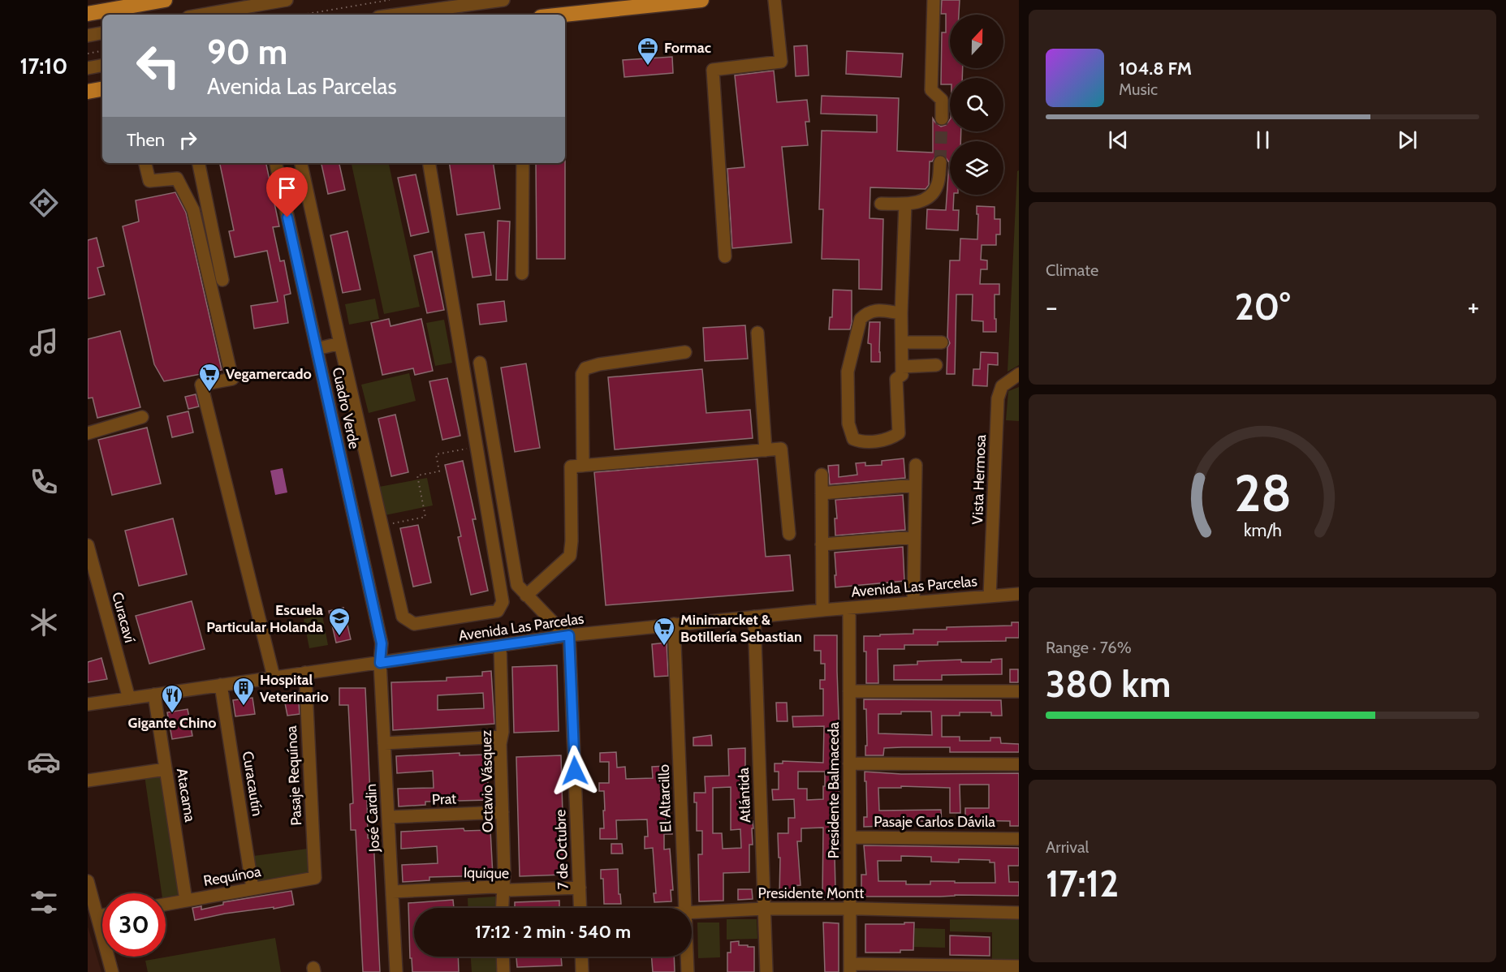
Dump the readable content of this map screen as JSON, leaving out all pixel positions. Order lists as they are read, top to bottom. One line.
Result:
{"streets":{"street":["Cuadro Verde","Vista Hermosa","Avenida Las Parcelas","Curacaví","Pasaje Requínoa","Octavio Vásquez","Curacautín","Presidente Balmaceda","Atacama","Atlántida","El Altarcillo","Prat","José Cardin","Pasaje Carlos Dávila","7 de Octubre","Iquique","Requínoa","Presidente Montt"]},"crossings":[["Cuadro Verde","Avenida Las Parcelas"],["Cuadro Verde","José Cardin"],["Vista Hermosa","Avenida Las Parcelas"],["Avenida Las Parcelas","Curacaví"],["Avenida Las Parcelas","Pasaje Requínoa"],["Avenida Las Parcelas","Octavio Vásquez"],["Avenida Las Parcelas","Curacautín"],["Avenida Las Parcelas","Presidente Balmaceda"],["Avenida Las Parcelas","Atacama"],["Avenida Las Parcelas","Atlántida"],["Avenida Las Parcelas","El Altarcillo"],["Avenida Las Parcelas","José Cardin"],["Avenida Las Parcelas","7 de Octubre"],["Pasaje Requínoa","Requínoa"],["Octavio Vásquez","Prat"],["Octavio Vásquez","Iquique"],["Curacautín","Requínoa"],["Presidente Balmaceda","Pasaje Carlos Dávila"],["Presidente Balmaceda","Presidente Montt"],["Atacama","Requínoa"],["Atlántida","Presidente Montt"],["Prat","José Cardin"],["José Cardin","Iquique"],["7 de Octubre","Iquique"]],"places":{"office":["Formac"],"supermarket":["Vegamercado","Minimarcket & Botillería Sebastian"],"school or university":["Escuela Particular Holanda"],"building":["Hospital Veterinario"],"restaurant":["Gigante Chino"]},"north":"top","page":{"tabs":"17:10","turn":["90 m","Avenida Las Parcelas"],"song":["104.8 FM","Music"],"then":"Then","tile":["Climate",["Range · 76%","380 km"],["Arrival","17:12"]],"heat":["−","20°","+"],"limit":"30","trip":"17:12 · 2 min · 540 m","gauge":["28","km/h"]}}
